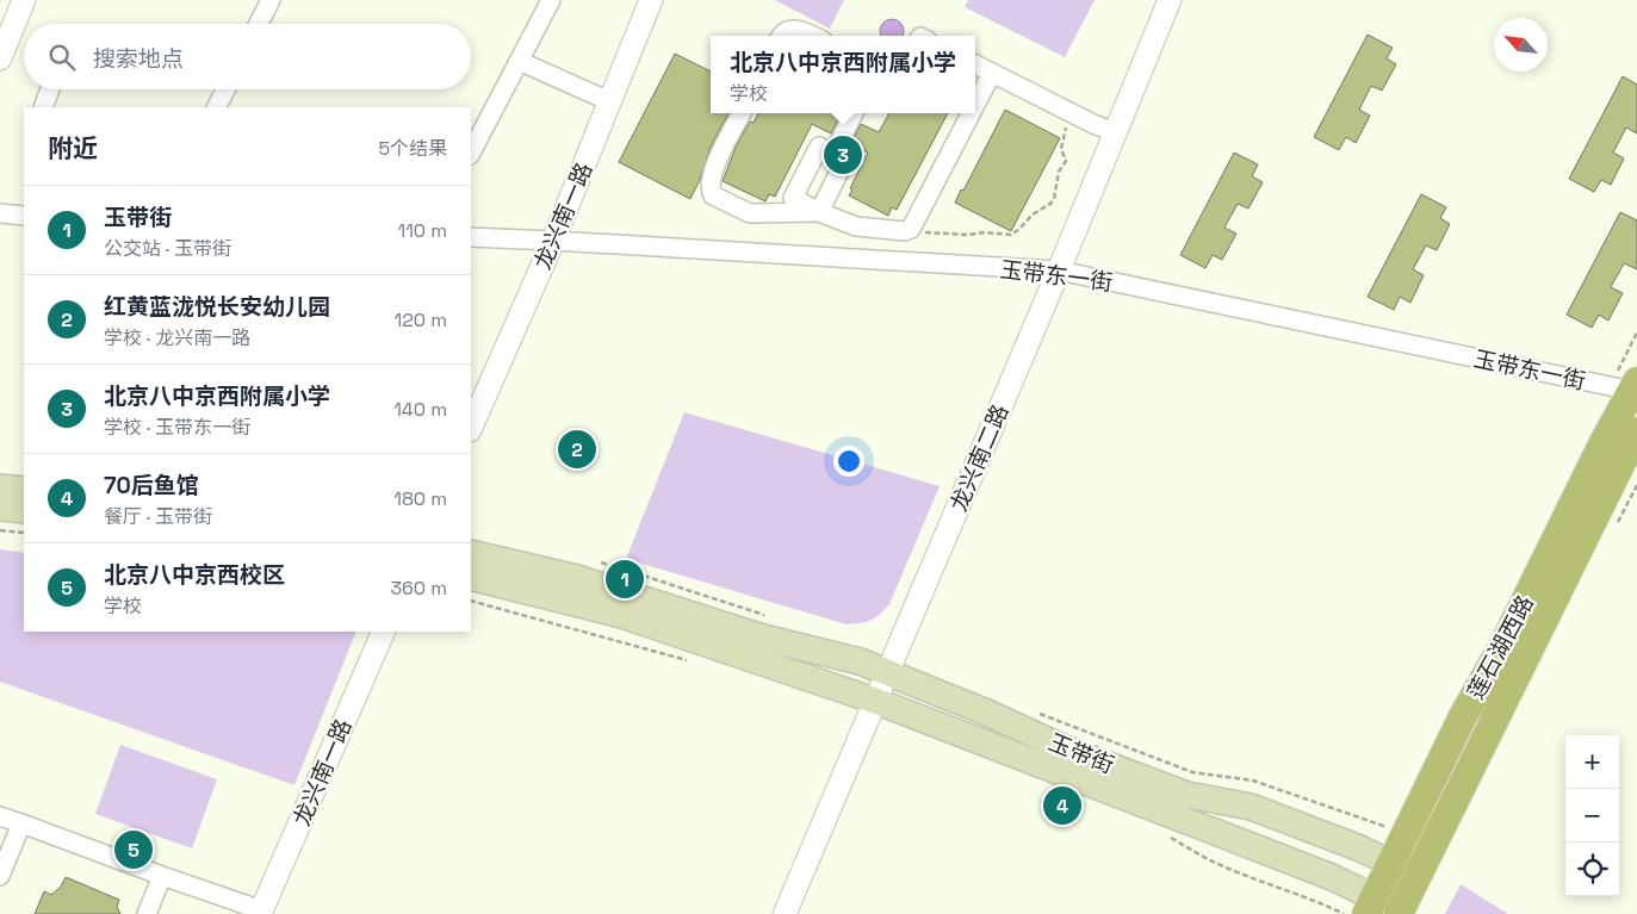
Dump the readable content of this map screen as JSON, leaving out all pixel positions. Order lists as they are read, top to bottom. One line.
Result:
{"streets":{"main road":["莲石湖西路","玉带街"],"street":["龙兴南一路","玉带东一街","龙兴南二路"]},"crossings":[["龙兴南一路","玉带东一街"],["玉带东一街","龙兴南二路"],["玉带东一街","莲石湖西路"],["龙兴南二路","玉带街"],["莲石湖西路","玉带街"]],"north":"top left","page":{"search":"搜索地点","popup":["北京八中京西附属小学","学校"],"heading":["附近","5个结果"],"pins":["3","2","1","4","5"],"list":[{"mark":"1","name":"玉带街","note":"公交站 · 玉带街","value":"110 m"},{"mark":"2","name":"红黄蓝泷悦长安幼儿园","note":"学校 · 龙兴南一路","value":"120 m"},{"mark":"3","name":"北京八中京西附属小学","note":"学校 · 玉带东一街","value":"140 m"},{"mark":"4","name":"70后鱼馆","note":"餐厅 · 玉带街","value":"180 m"},{"mark":"5","name":"北京八中京西校区","note":"学校","value":"360 m"}],"map_buttons":["+","−"]}}
